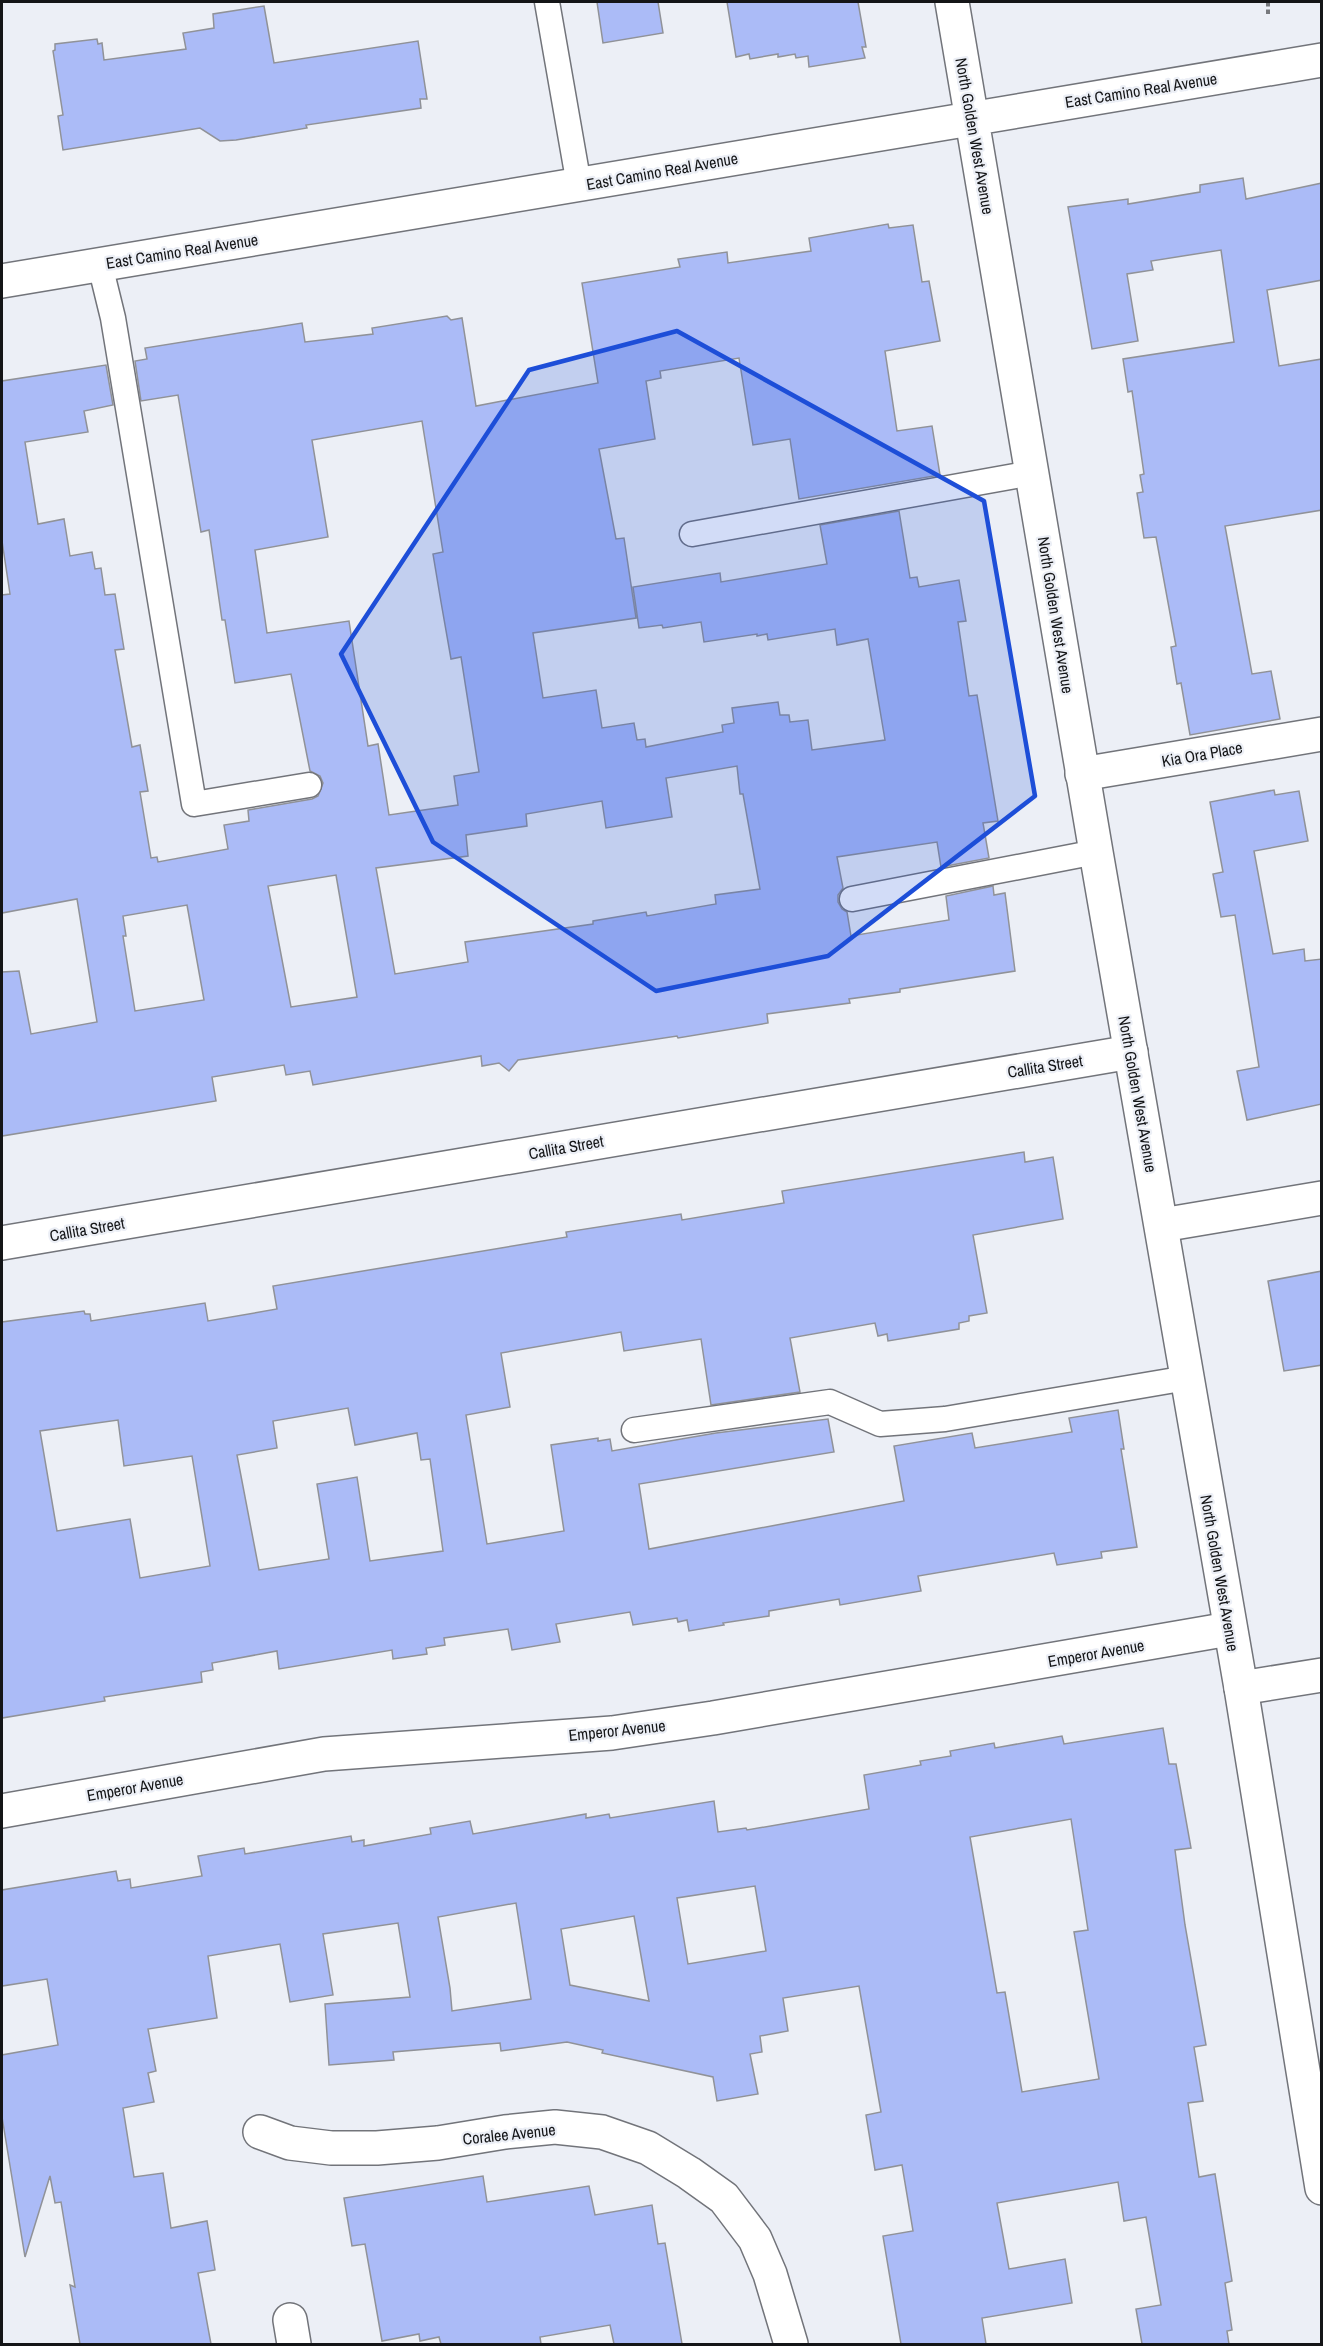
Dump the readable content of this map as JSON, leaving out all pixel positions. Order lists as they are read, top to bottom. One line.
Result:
{"streets":{"street":["East Camino Real Avenue","North Golden West Avenue","Kia Ora Place","Callita Street","Emperor Avenue","Coralee Avenue"]},"crossings":[["East Camino Real Avenue","North Golden West Avenue"],["North Golden West Avenue","Kia Ora Place"],["North Golden West Avenue","Callita Street"],["North Golden West Avenue","Emperor Avenue"]]}
